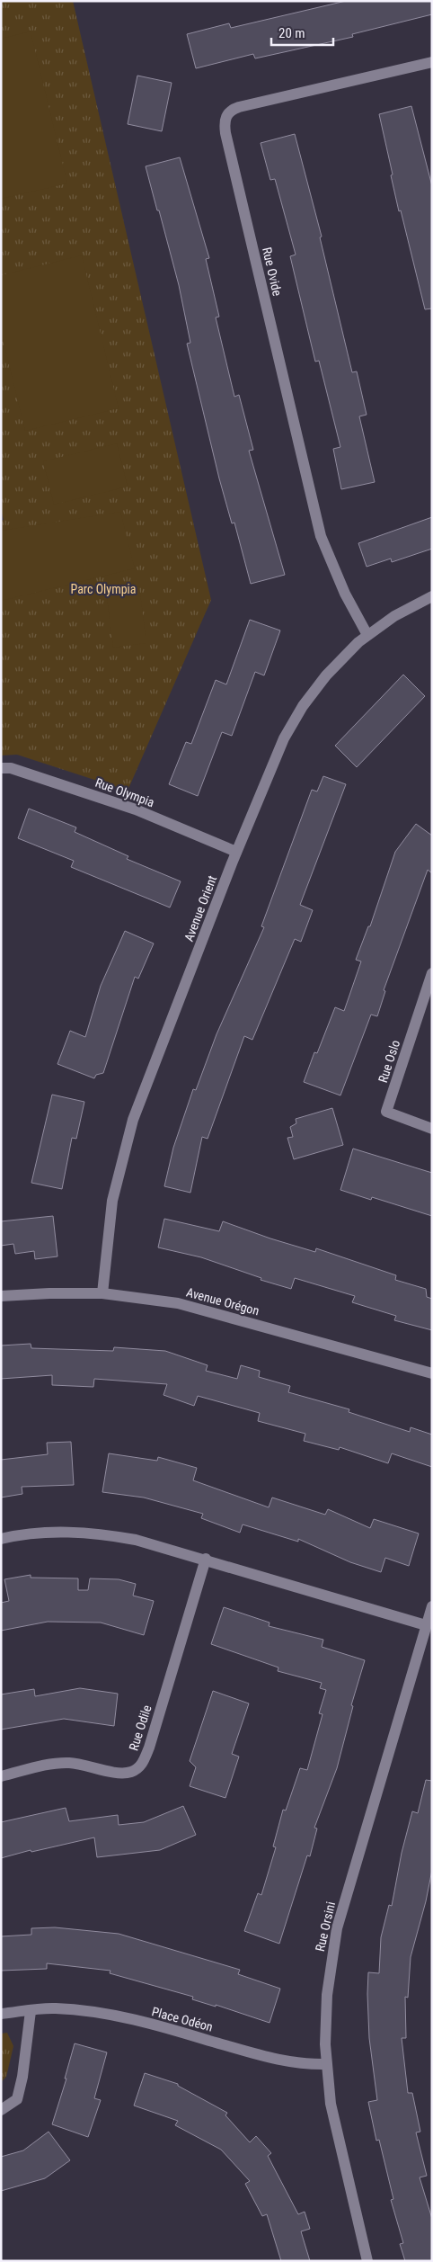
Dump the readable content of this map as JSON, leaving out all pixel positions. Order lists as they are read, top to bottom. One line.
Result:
{"streets":{"street":["Rue Ovide","Rue Olympia","Avenue Orient","Rue Oslo","Avenue Orégon","Rue Odile","Rue Orsini","Place Odéon"]},"crossings":[["Rue Ovide","Avenue Orient"],["Rue Olympia","Avenue Orient"],["Avenue Orient","Avenue Orégon"],["Rue Orsini","Place Odéon"]],"parks":["Parc Olympia"],"scale_bar":"20 m"}
